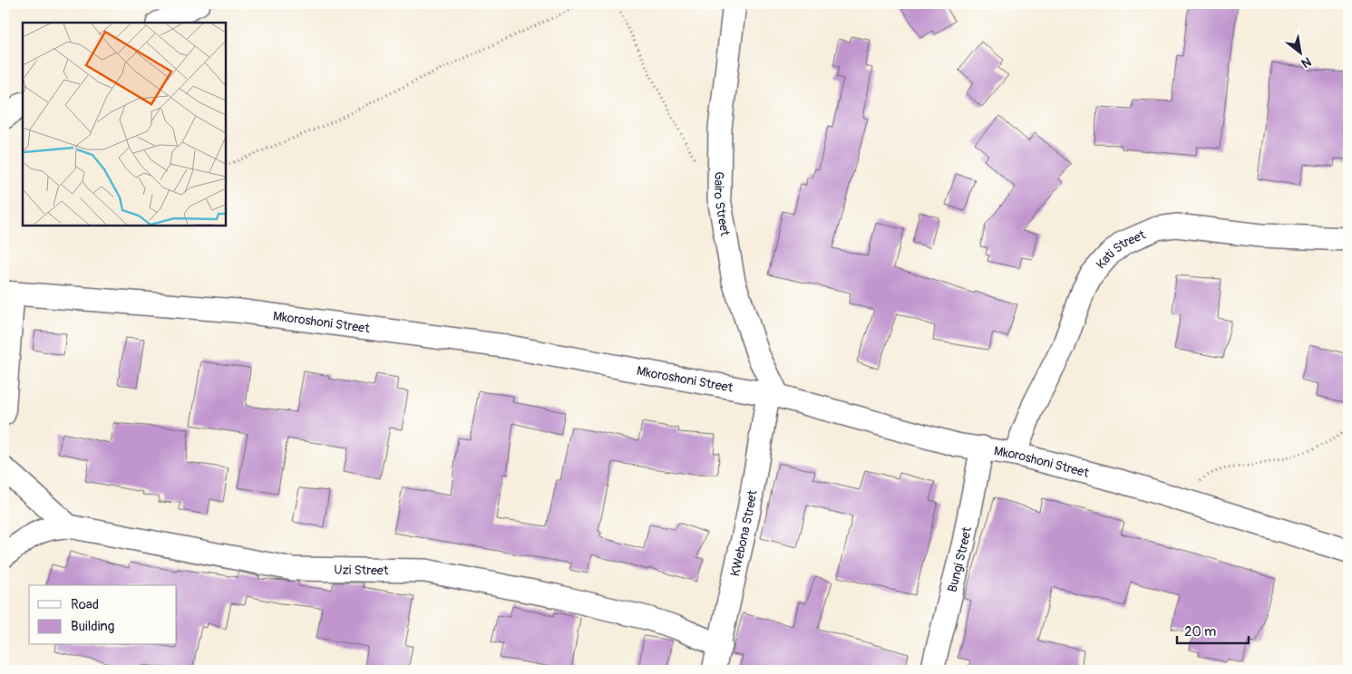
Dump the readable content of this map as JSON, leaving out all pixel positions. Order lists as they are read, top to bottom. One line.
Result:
{"streets":{"street":["Gairo Street","Kati Street","Mkoroshoni Street","KWebona Street","Bungi Street","Uzi Street"]},"crossings":[["Gairo Street","Mkoroshoni Street"],["Gairo Street","KWebona Street"],["Kati Street","Mkoroshoni Street"],["Mkoroshoni Street","KWebona Street"],["Mkoroshoni Street","Bungi Street"],["KWebona Street","Uzi Street"]],"legend":["Road","Building"],"scale_bar":"20 m","north":"bottom right"}
